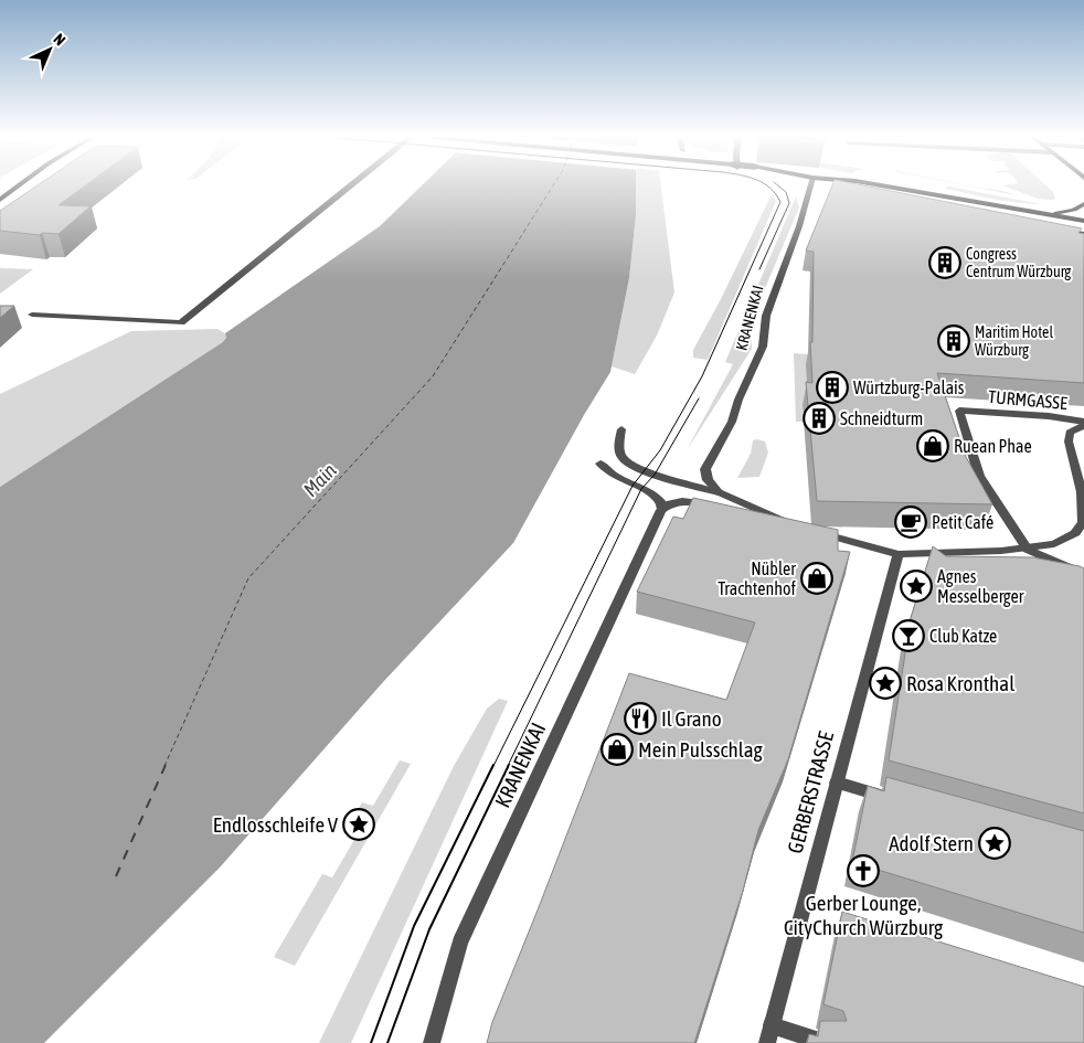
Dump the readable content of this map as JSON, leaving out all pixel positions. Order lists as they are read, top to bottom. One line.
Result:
{"streets":{"street":["KRANENKAI","TURMGASSE","GERBERSTRASSE"]},"water":["Main"],"places":{"building":["Congress Centrum Würzburg","Maritim Hotel Würzburg","Würtzburg-Palais","Schneidturm"],"shop":["Ruean Phae","Nübler Trachtenhof","Mein Pulsschlag"],"cafe":["Petit Café"],"place":["Agnes Messelberger","Rosa Kronthal","Endlosschleife V","Adolf Stern"],"bar":["Club Katze"],"restaurant":["Il Grano"],"church":["Gerber Lounge, CityChurch Würzburg"]},"north":"top right"}
